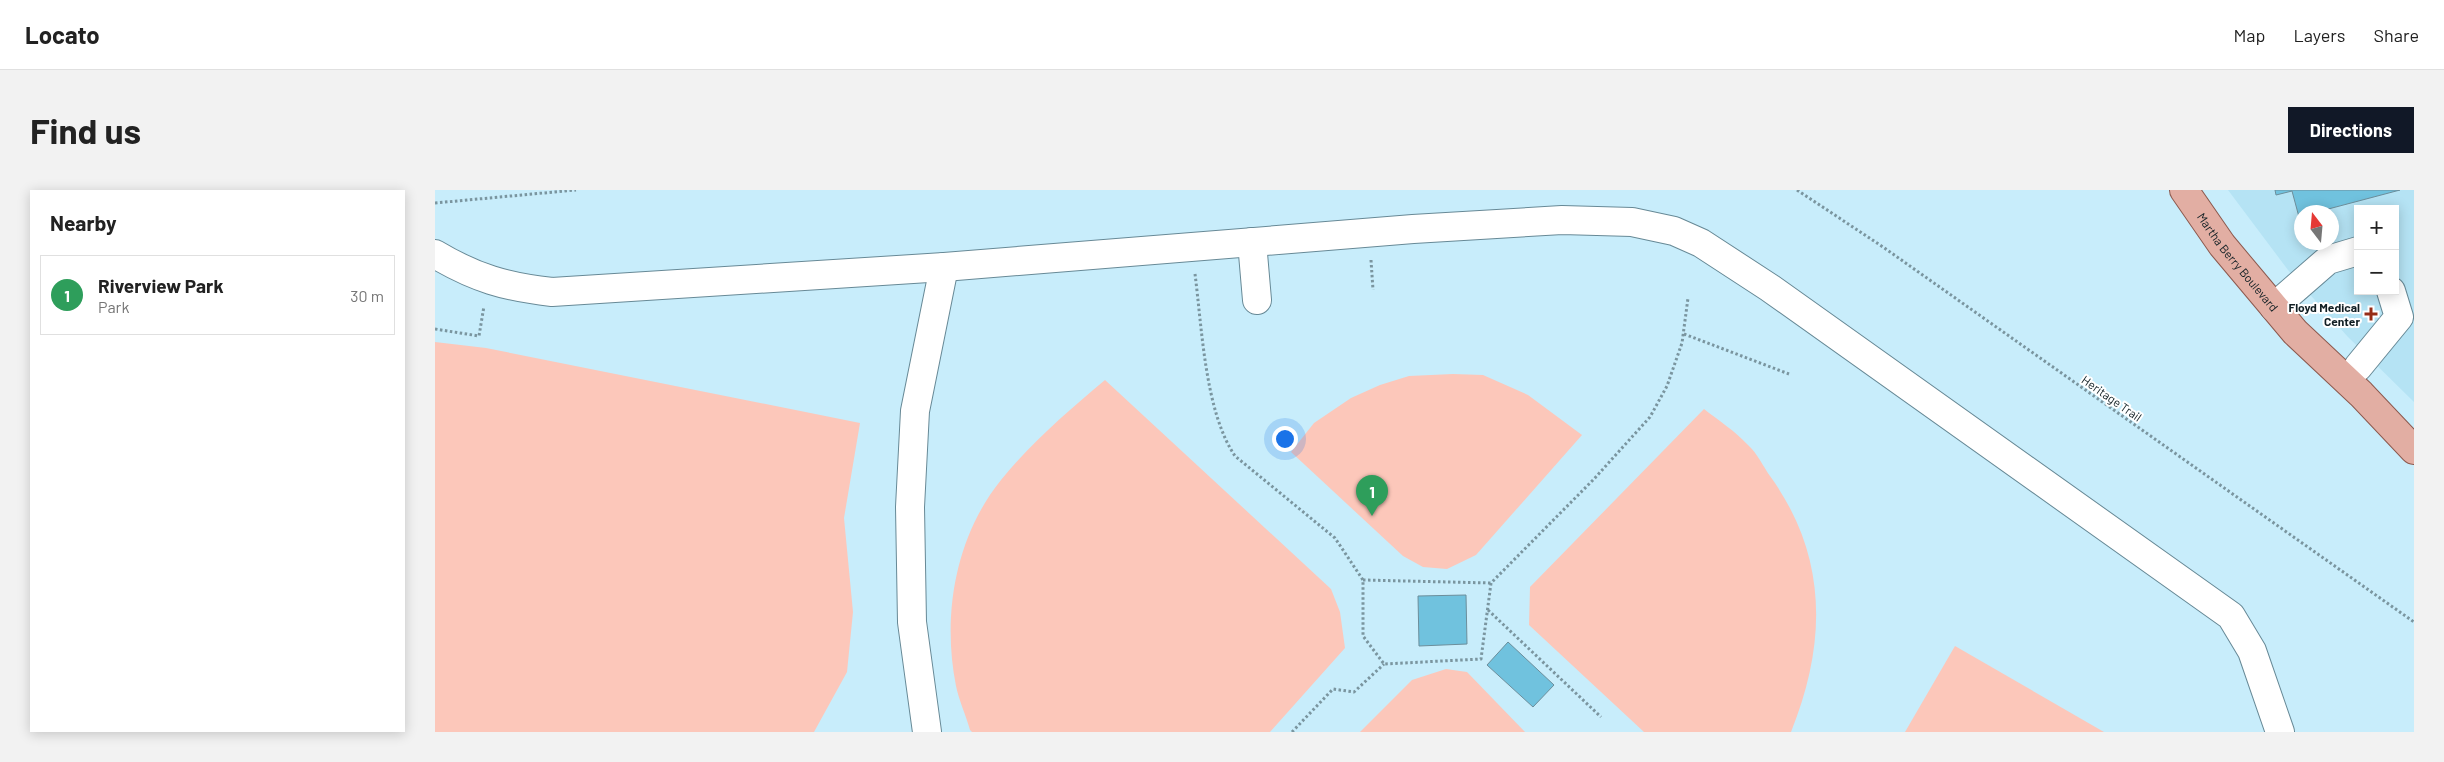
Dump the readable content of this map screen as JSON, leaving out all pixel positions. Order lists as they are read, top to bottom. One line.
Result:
{"streets":{"main road":["Martha Berry Boulevard"],"path":["Heritage Trail"]},"places":{"health":["Floyd Medical Center"]},"north":"top","page":{"header":"Locato","nav":["Map","Layers","Share"],"buttons":"Directions","title":"Find us","heading":"Nearby","map_buttons":["+","−"],"list":[{"mark":"1","name":"Riverview Park","note":"Park","value":"30 m"}],"pins":"1"}}
